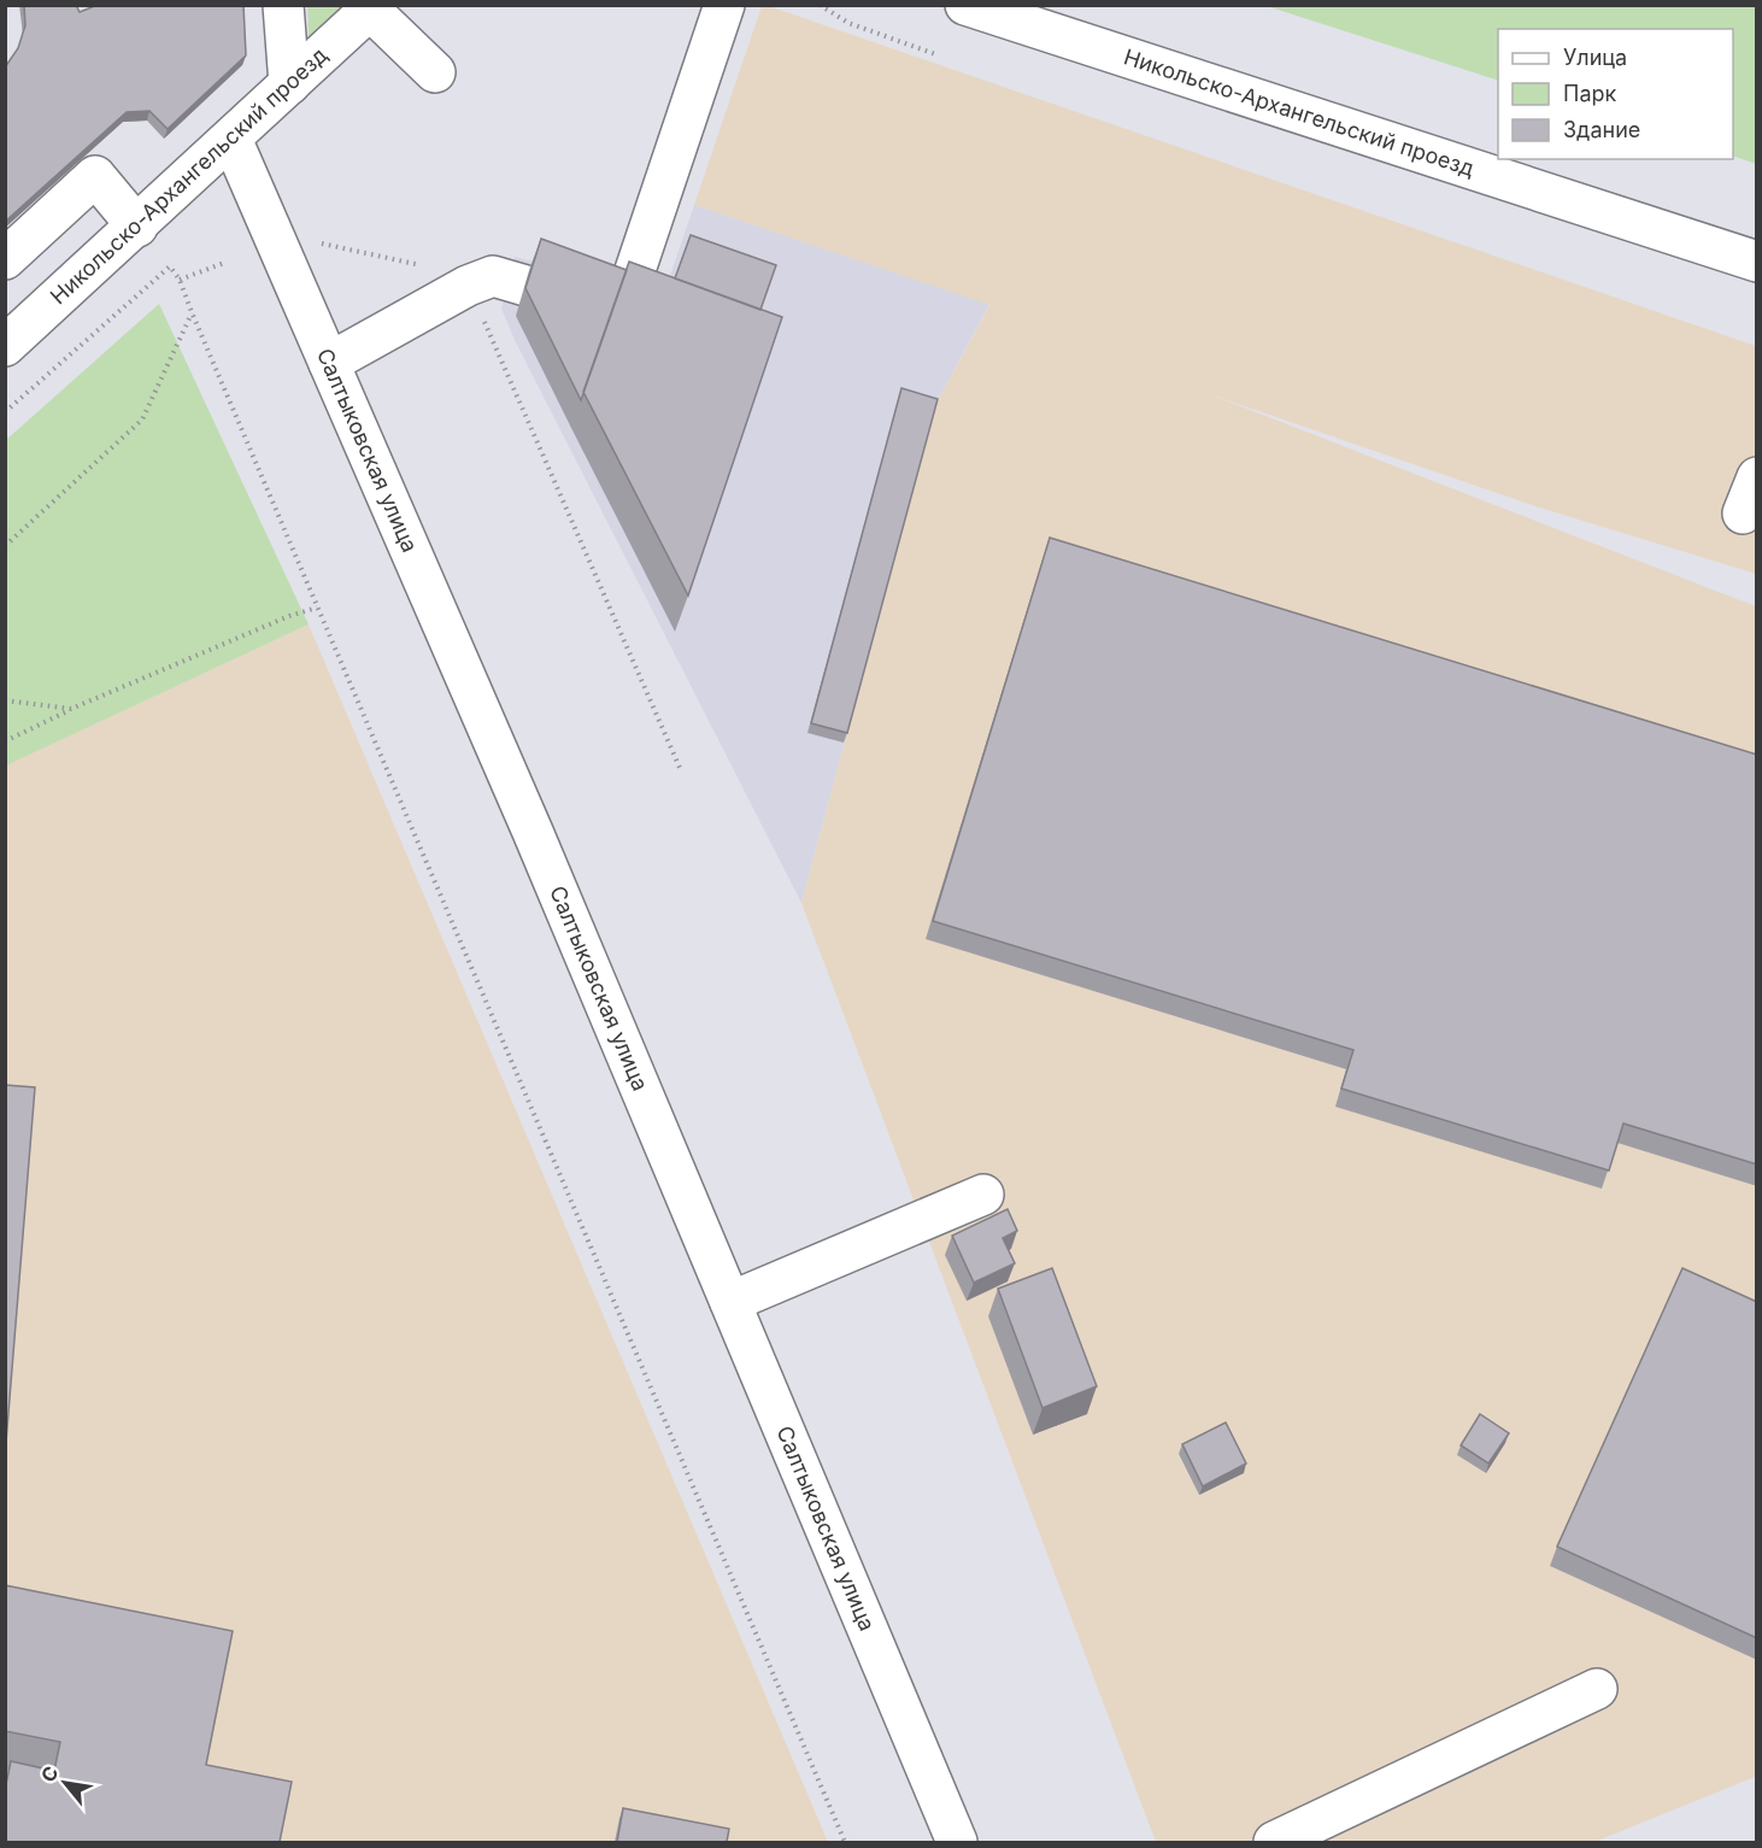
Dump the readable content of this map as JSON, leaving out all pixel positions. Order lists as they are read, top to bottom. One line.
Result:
{"streets":{"street":["Никольско-Архангельский проезд","Салтыковская улица"]},"crossings":[["Никольско-Архангельский проезд","Салтыковская улица"]],"legend":["Улица","Парк","Здание"],"north":"top left"}
